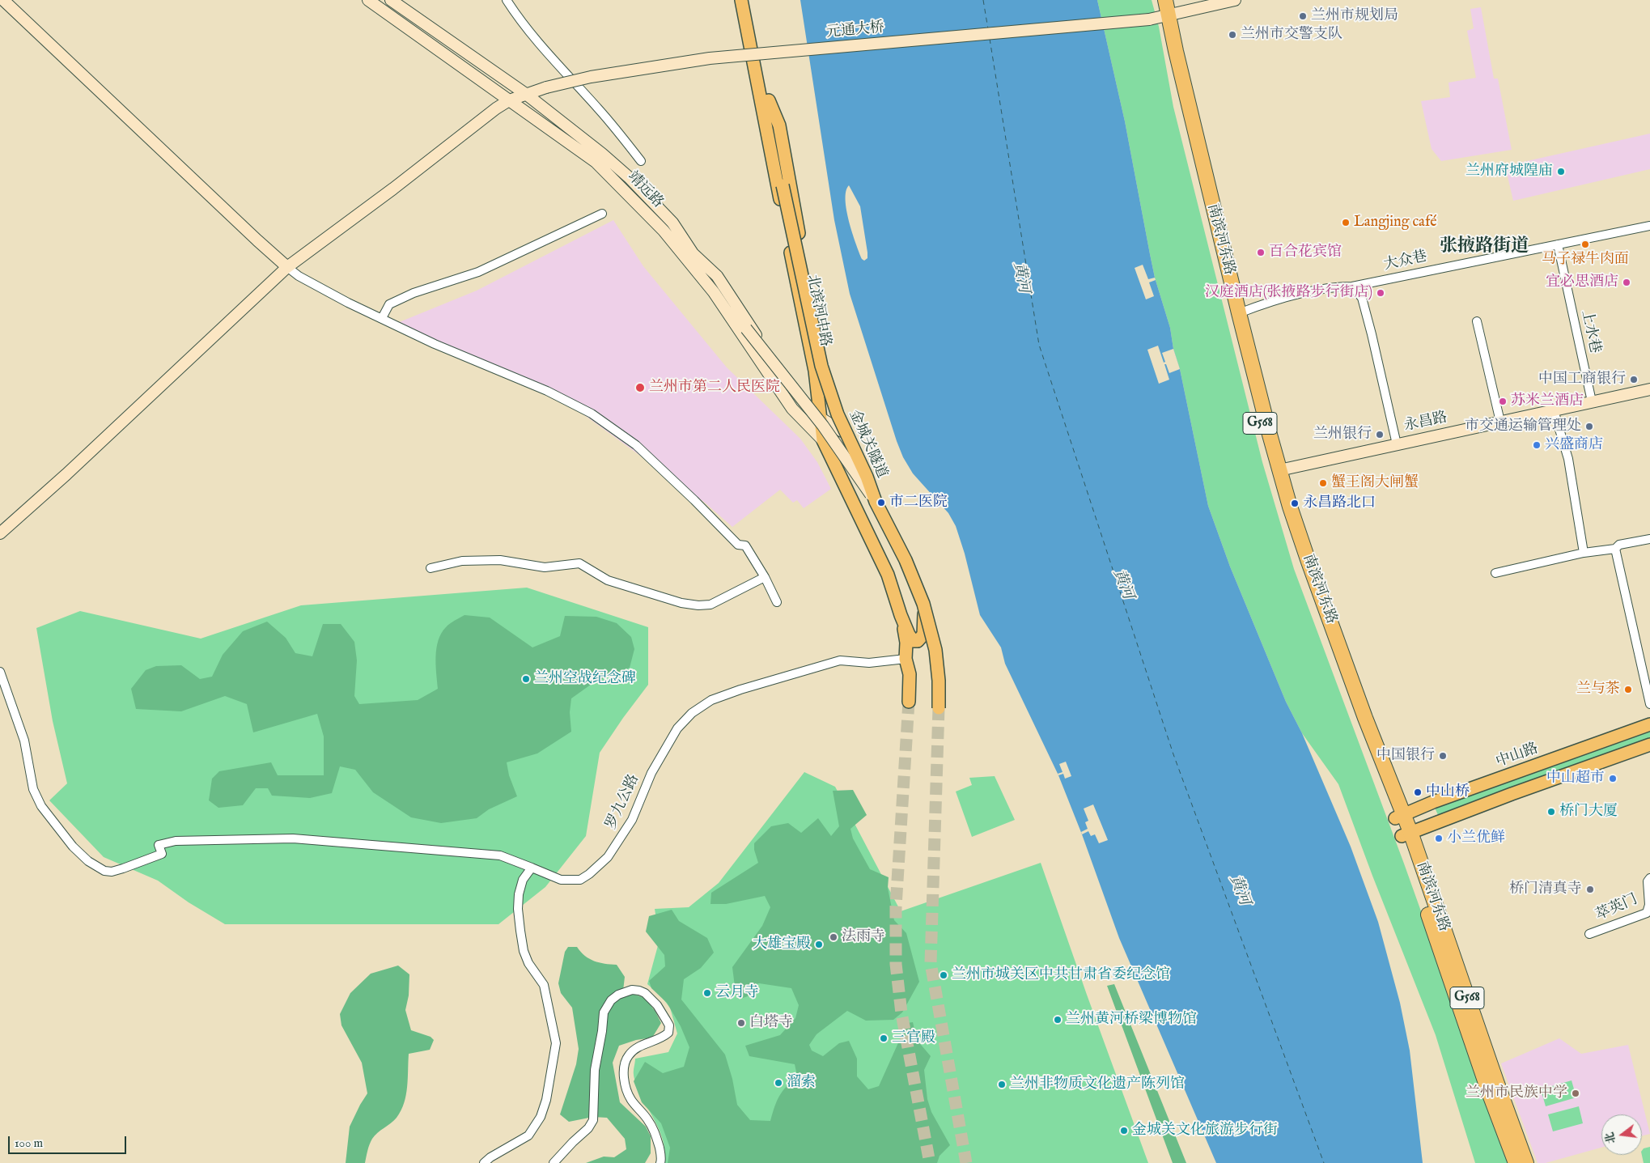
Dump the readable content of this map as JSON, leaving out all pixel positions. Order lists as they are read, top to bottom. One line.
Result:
{"streets":{"highway":["南滨河东路","G568"],"main road":["元通大桥","靖远路","北滨河中路","永昌路","金城关隧道","中山路"],"street":["大众巷","上水巷","罗九公路","萃英门"]},"crossings":[["元通大桥","靖远路"],["元通大桥","南滨河东路"],["靖远路","北滨河中路"],["南滨河东路","大众巷"],["南滨河东路","永昌路"],["南滨河东路","中山路"],["大众巷","上水巷"],["上水巷","永昌路"]],"districts":["张掖路街道"],"water":["黄河"],"places":["兰州市规划局","兰州市交警支队","兰州府城隍庙","Langjing café","马子禄牛肉面","百合花宾馆","宜必思酒店","汉庭酒店(张掖路步行街店)","中国工商银行","兰州市第二人民医院","苏米兰酒店","市交通运输管理处","兰州银行","兴盛商店","蟹王阁大闸蟹","市二医院","永昌路北口","兰州空战纪念碑","兰与茶","中国银行","中山超市","中山桥","桥门大厦","小兰优鲜","桥门清真寺","法雨寺","大雄宝殿","兰州市城关区中共甘肃省委纪念馆","云月寺","兰州黄河桥梁博物馆","白塔寺","三官殿","溜索","兰州非物质文化遗产陈列馆","兰州市民族中学","金城关文化旅游步行街"],"scale_bar":"100 m","north":"left"}
